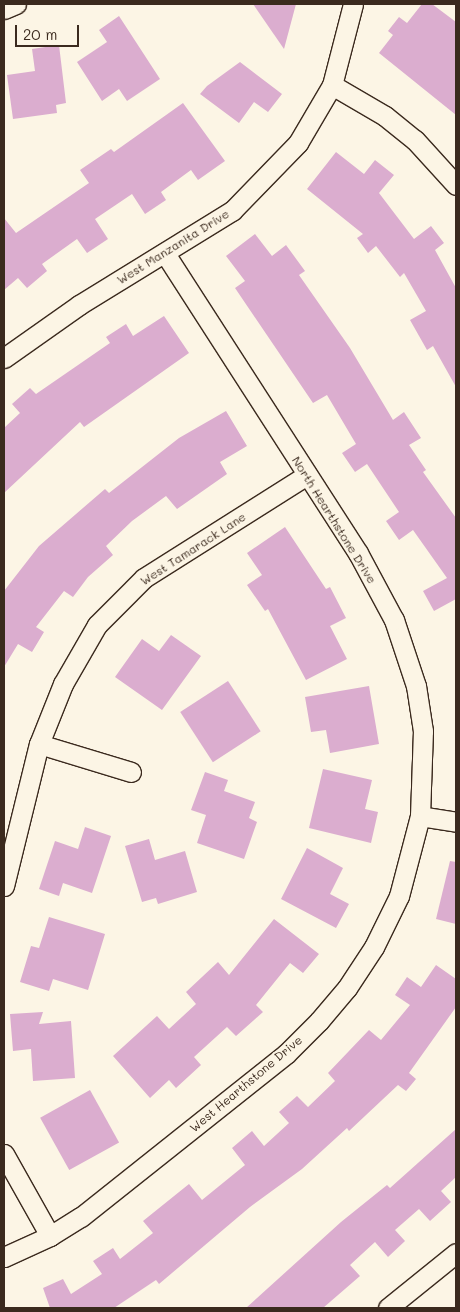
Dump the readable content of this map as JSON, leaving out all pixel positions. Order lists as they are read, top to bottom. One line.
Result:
{"streets":{"street":["West Manzanita Drive","North Hearthstone Drive","West Tamarack Lane","West Hearthstone Drive"]},"crossings":[["West Manzanita Drive","North Hearthstone Drive"],["North Hearthstone Drive","West Tamarack Lane"],["North Hearthstone Drive","West Hearthstone Drive"]],"scale_bar":"20 m"}
